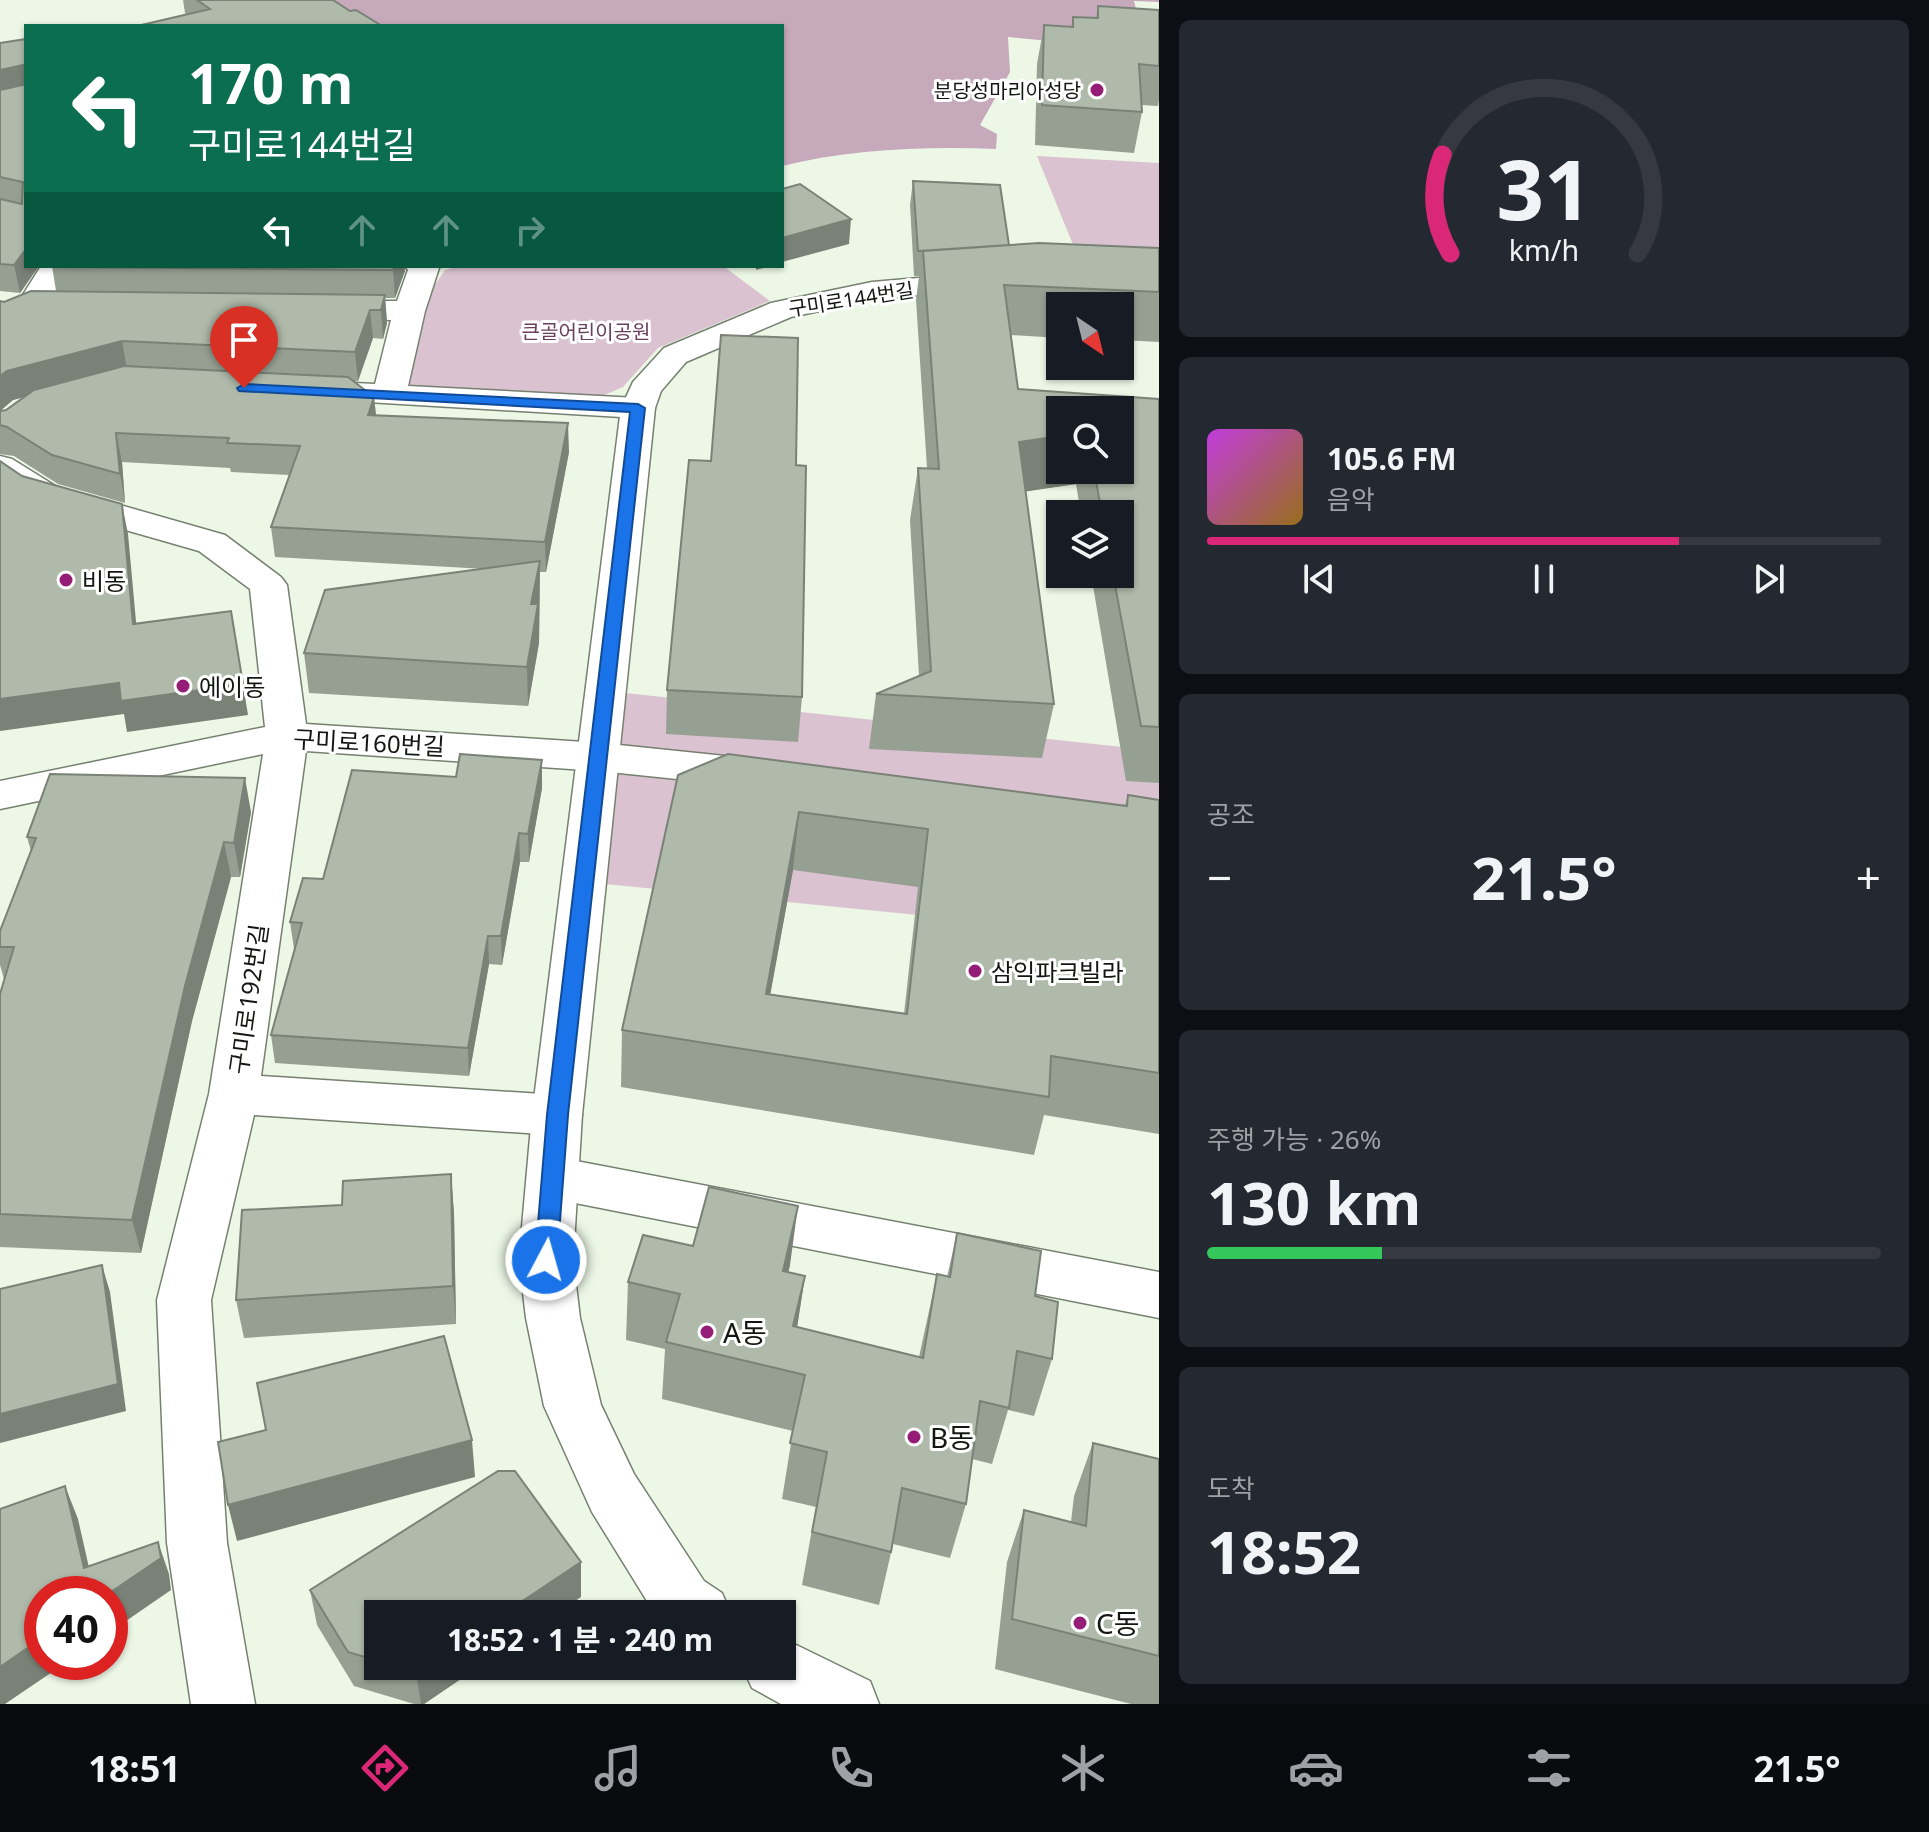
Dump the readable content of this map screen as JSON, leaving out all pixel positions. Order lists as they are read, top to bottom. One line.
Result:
{"streets":{"street":["구미로144번길","구미로160번길","구미로192번길"]},"crossings":[["구미로160번길","구미로192번길"]],"parks":["큰골어린이공원"],"places":["분당성마리아성당","비동","에이동","삼익파크빌라","A동","B동","C동"],"north":"bottom right","page":{"turn":["170 m","구미로144번길"],"song":["105.6 FM","음악"],"tile":["공조",["주행 가능 · 26%","130 km"],["도착","18:52"]],"heat":["−","21.5°","+"],"limit":"40","trip":"18:52 · 1 분 · 240 m","tabs":["18:51","21.5°"],"gauge":["31","km/h"]}}
